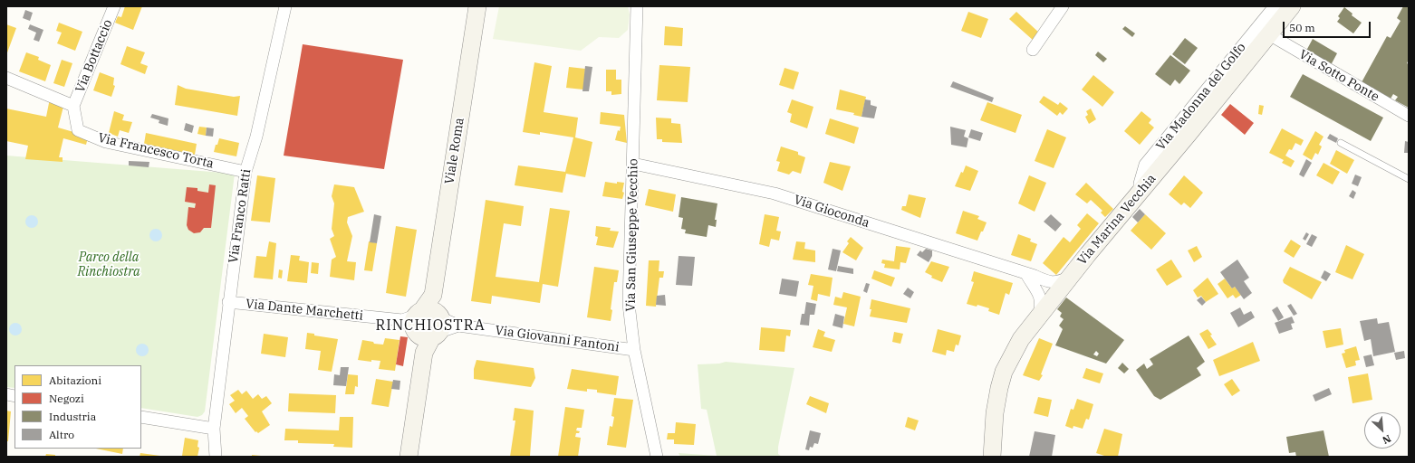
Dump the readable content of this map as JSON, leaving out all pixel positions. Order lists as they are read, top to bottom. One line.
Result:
{"streets":{"main road":["Viale Roma","Via Marina Vecchia"],"street":["Via Bottaccio","Via Sotto Ponte","Via Madonna del Golfo","Via Francesco Torta","Via Gioconda","Via Franco Ratti","Via San Giuseppe Vecchio","Via Dante Marchetti","Via Giovanni Fantoni"]},"crossings":[["Via Bottaccio","Via Francesco Torta"],["Via Sotto Ponte","Via Marina Vecchia"],["Via Madonna del Golfo","Via Marina Vecchia"],["Via Francesco Torta","Via Franco Ratti"],["Viale Roma","Via Dante Marchetti"],["Viale Roma","Via Giovanni Fantoni"],["Via Gioconda","Via Marina Vecchia"],["Via Gioconda","Via San Giuseppe Vecchio"],["Via Franco Ratti","Via Dante Marchetti"],["Via San Giuseppe Vecchio","Via Giovanni Fantoni"],["Via Dante Marchetti","Via Giovanni Fantoni"]],"districts":["RINCHIOSTRA"],"parks":["Parco della Rinchiostra"],"legend":["Abitazioni","Negozi","Industria","Altro"],"scale_bar":"50 m","north":"bottom right"}
